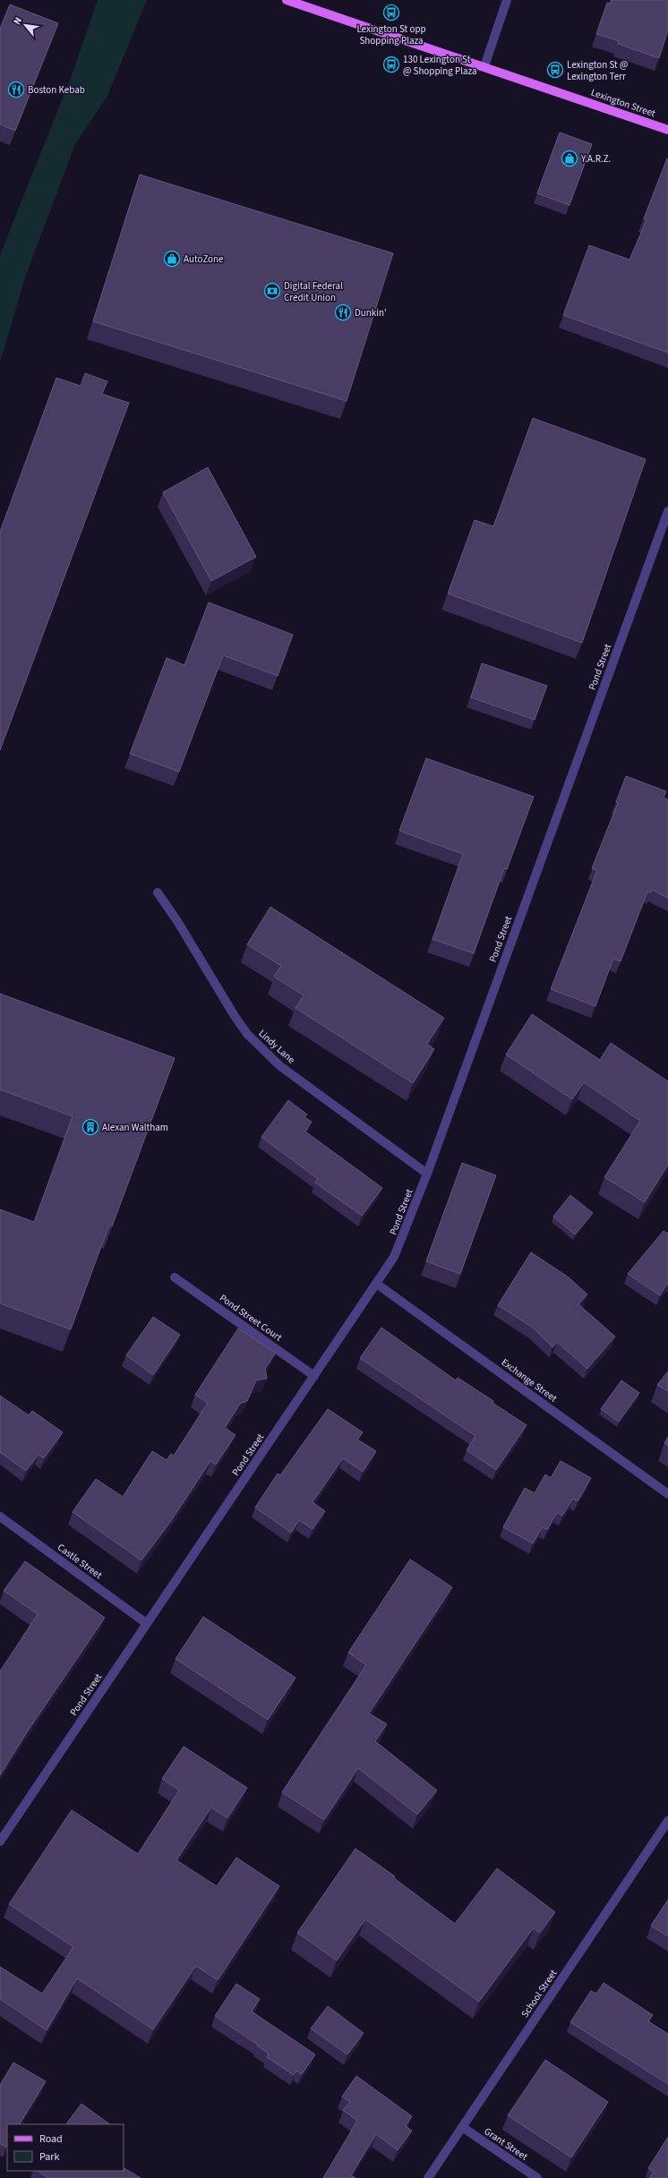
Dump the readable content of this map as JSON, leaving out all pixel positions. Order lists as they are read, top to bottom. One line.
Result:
{"streets":{"main road":["Lexington Street"],"street":["Pond Street","Lindy Lane","Pond Street Court","Exchange Street","Castle Street","School Street","Grant Street"]},"crossings":[["Pond Street","Lindy Lane"],["Pond Street","Pond Street Court"],["Pond Street","Exchange Street"],["Pond Street","Castle Street"],["School Street","Grant Street"]],"places":{"bus stop":["Lexington St opp Shopping Plaza","130 Lexington St @ Shopping Plaza","Lexington St @ Lexington Terr"],"restaurant":["Boston Kebab","Dunkin'"],"shop":["Y.A.R.Z.","AutoZone"],"bank":["Digital Federal Credit Union"],"building":["Alexan Waltham"]},"legend":["Road","Park"],"north":"top left"}
